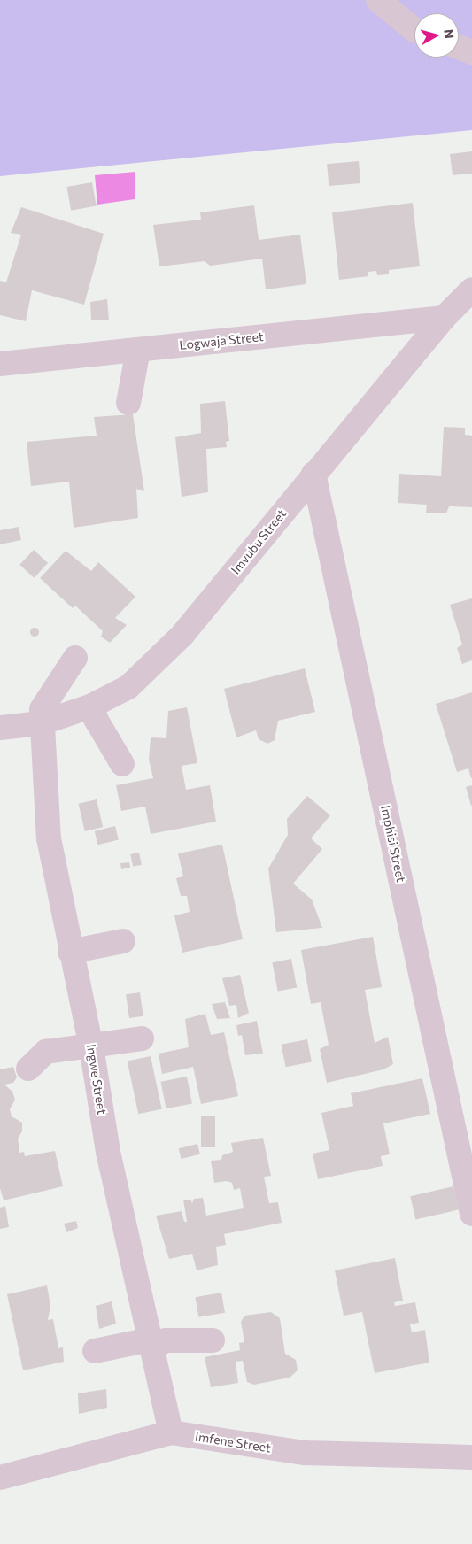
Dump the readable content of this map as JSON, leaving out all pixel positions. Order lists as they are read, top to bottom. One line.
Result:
{"streets":{"street":["Logwaja Street","Imvubu Street","Imphisi Street","Ingwe Street","Imfene Street"]},"crossings":[["Logwaja Street","Imvubu Street"],["Imvubu Street","Imphisi Street"],["Imvubu Street","Ingwe Street"],["Ingwe Street","Imfene Street"]],"north":"right"}
